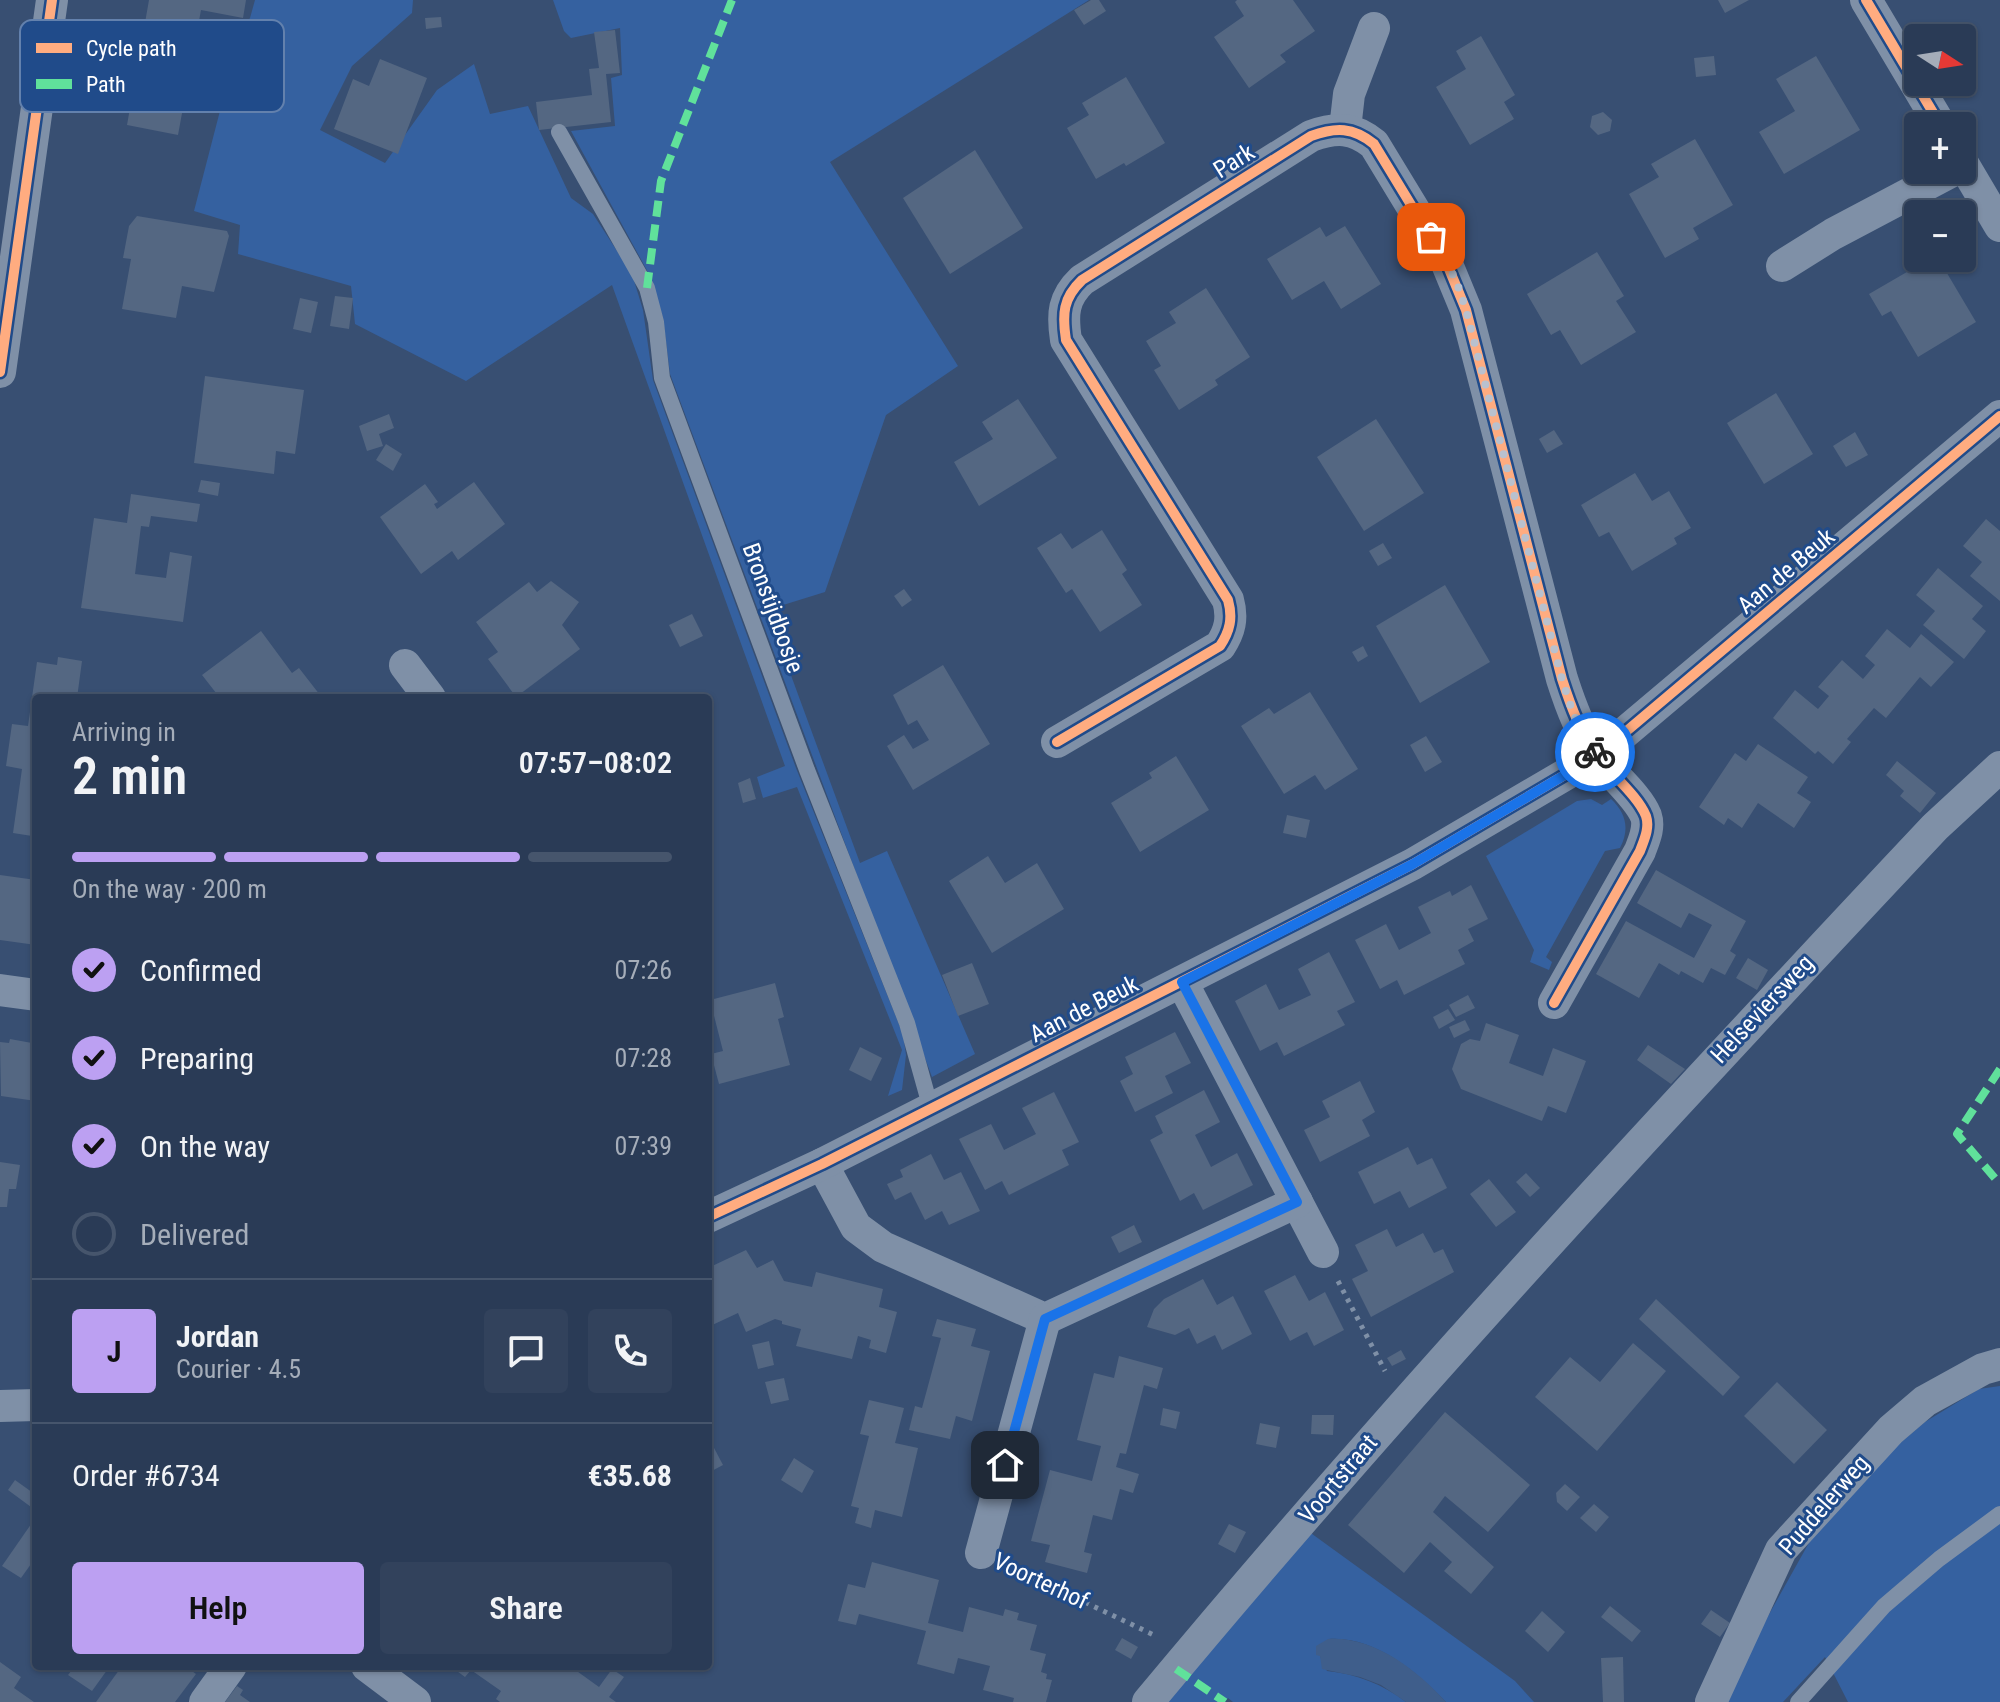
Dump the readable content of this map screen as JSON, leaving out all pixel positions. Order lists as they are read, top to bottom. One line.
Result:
{"streets":{"street":["Park","Aan de Beuk","Helseviersweg","Voortstraat","Puddelerweg","Voorterhof"],"lane":["Bronstijdbosje"]},"crossings":[["Aan de Beuk","Bronstijdbosje"],["Helseviersweg","Voortstraat"],["Voortstraat","Voorterhof"]],"legend":["Cycle path","Path"],"north":"right","page":{"map_buttons":["+","−"],"heading":["2 min","Arriving in","07:57–08:02"],"panel":["Jordan","Courier · 4.5","Order #6734","€35.68"],"bar":"On the way · 200 m","list":[["Confirmed","07:26"],["Preparing","07:28"],["On the way","07:39"],"Delivered"],"round":"J","buttons":["Help","Share"]}}
